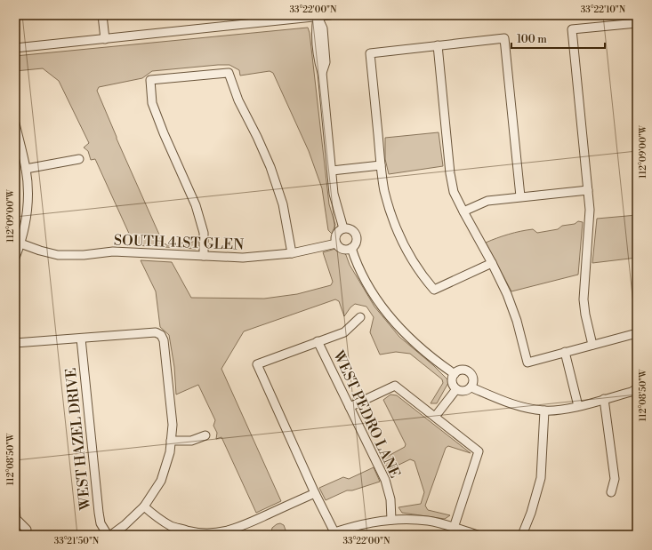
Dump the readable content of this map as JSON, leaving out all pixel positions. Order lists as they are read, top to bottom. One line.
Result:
{"streets":{"street":["SOUTH 41ST GLEN","WEST PEDRO LANE","WEST HAZEL DRIVE"]},"scale_bar":"100 m","coordinates":["33°22'00\"N","33°22'10\"N","112°09'00\"W","112°08'50\"W","33°21'50\"N"]}
